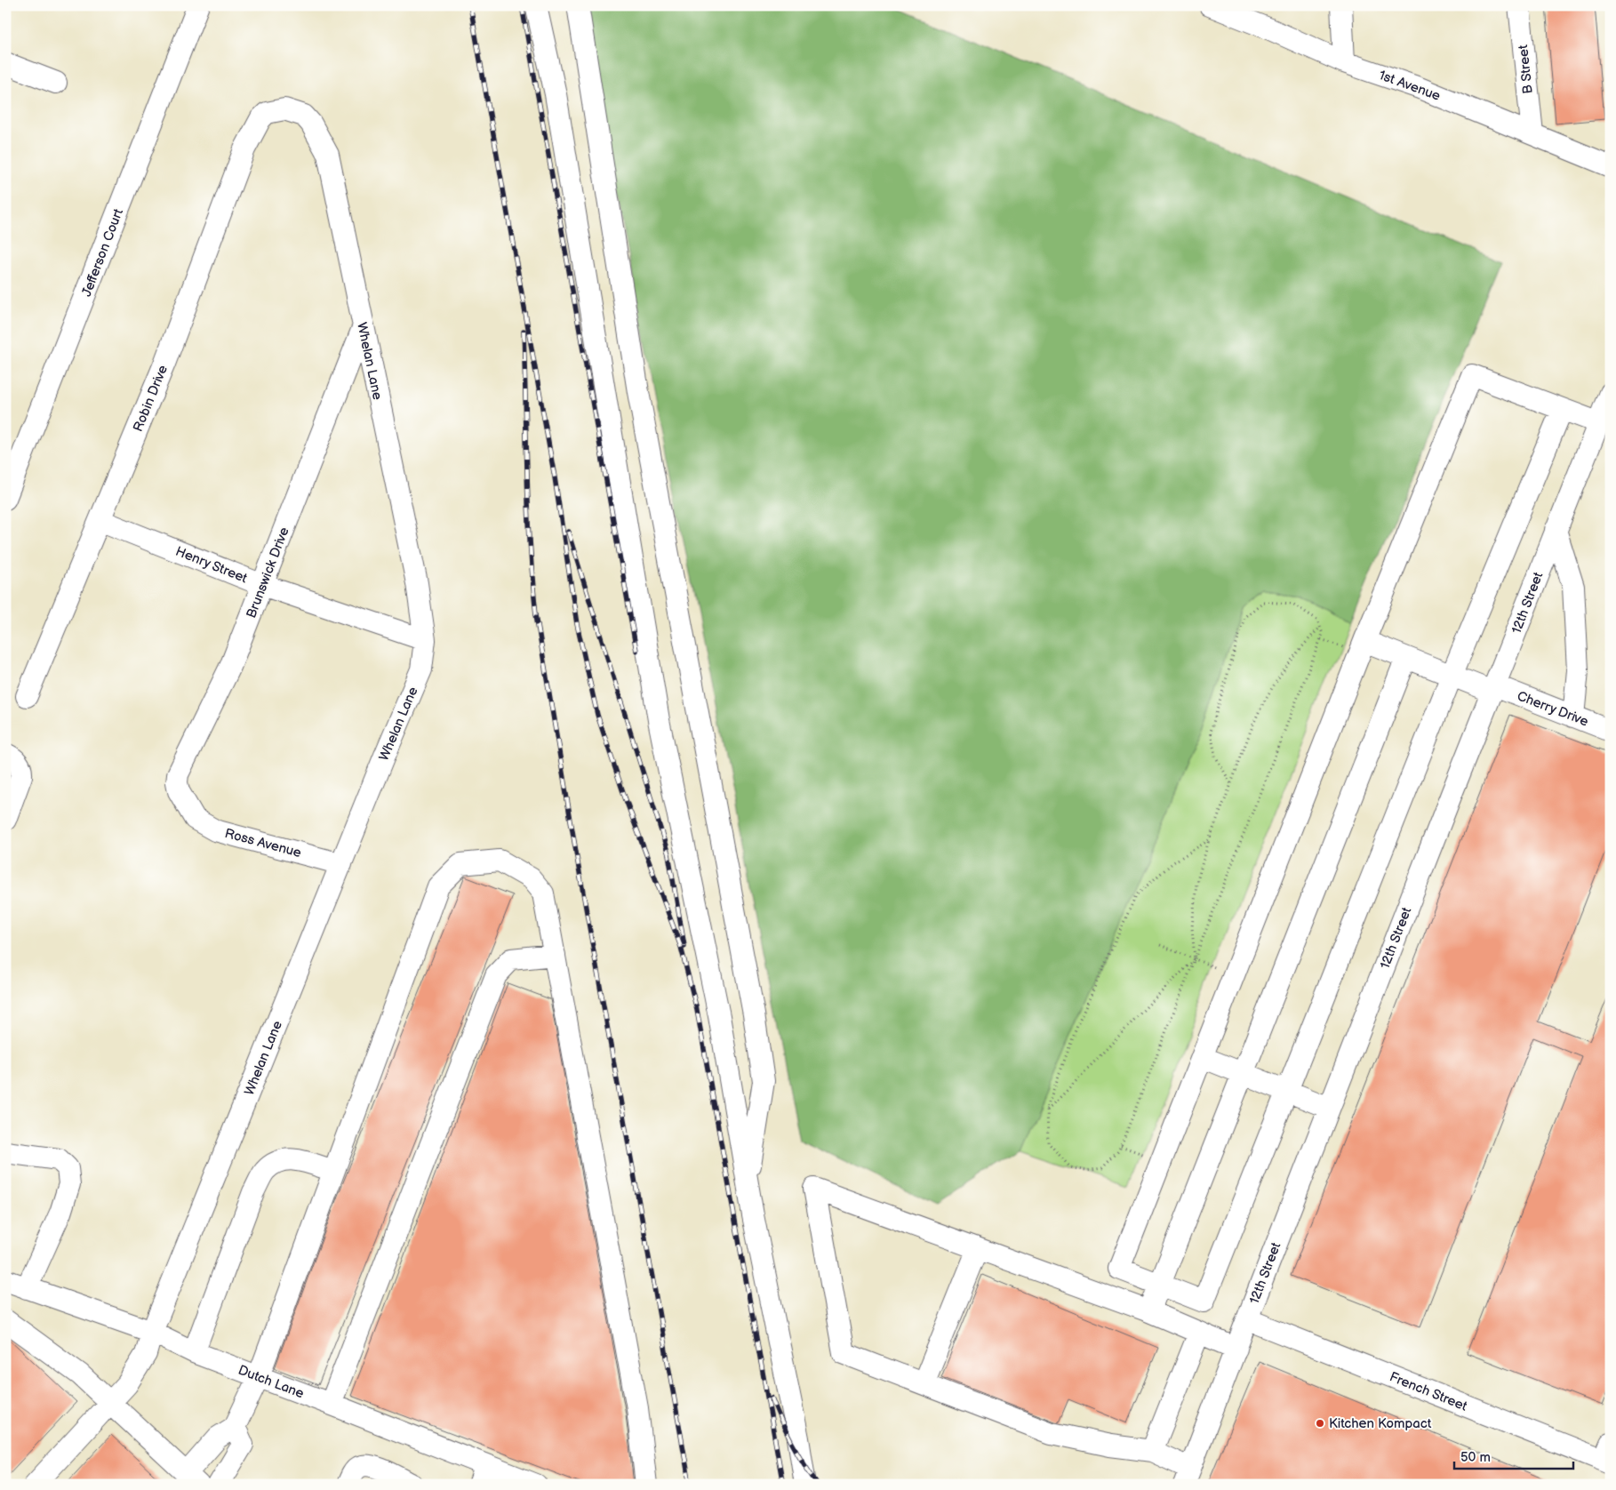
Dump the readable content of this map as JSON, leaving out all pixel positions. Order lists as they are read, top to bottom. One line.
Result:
{"streets":{"street":["B Street","1st Avenue","Jefferson Court","Whelan Lane","Robin Drive","Henry Street","Brunswick Drive","12th Street","Cherry Drive","Ross Avenue","Dutch Lane","French Street"]},"crossings":[["B Street","1st Avenue"],["Whelan Lane","Robin Drive"],["Whelan Lane","Henry Street"],["Whelan Lane","Brunswick Drive"],["Whelan Lane","Ross Avenue"],["Whelan Lane","Dutch Lane"],["Robin Drive","Henry Street"],["Henry Street","Brunswick Drive"],["Brunswick Drive","Ross Avenue"],["12th Street","Cherry Drive"],["12th Street","French Street"]],"places":["Kitchen Kompact"],"scale_bar":"50 m"}
